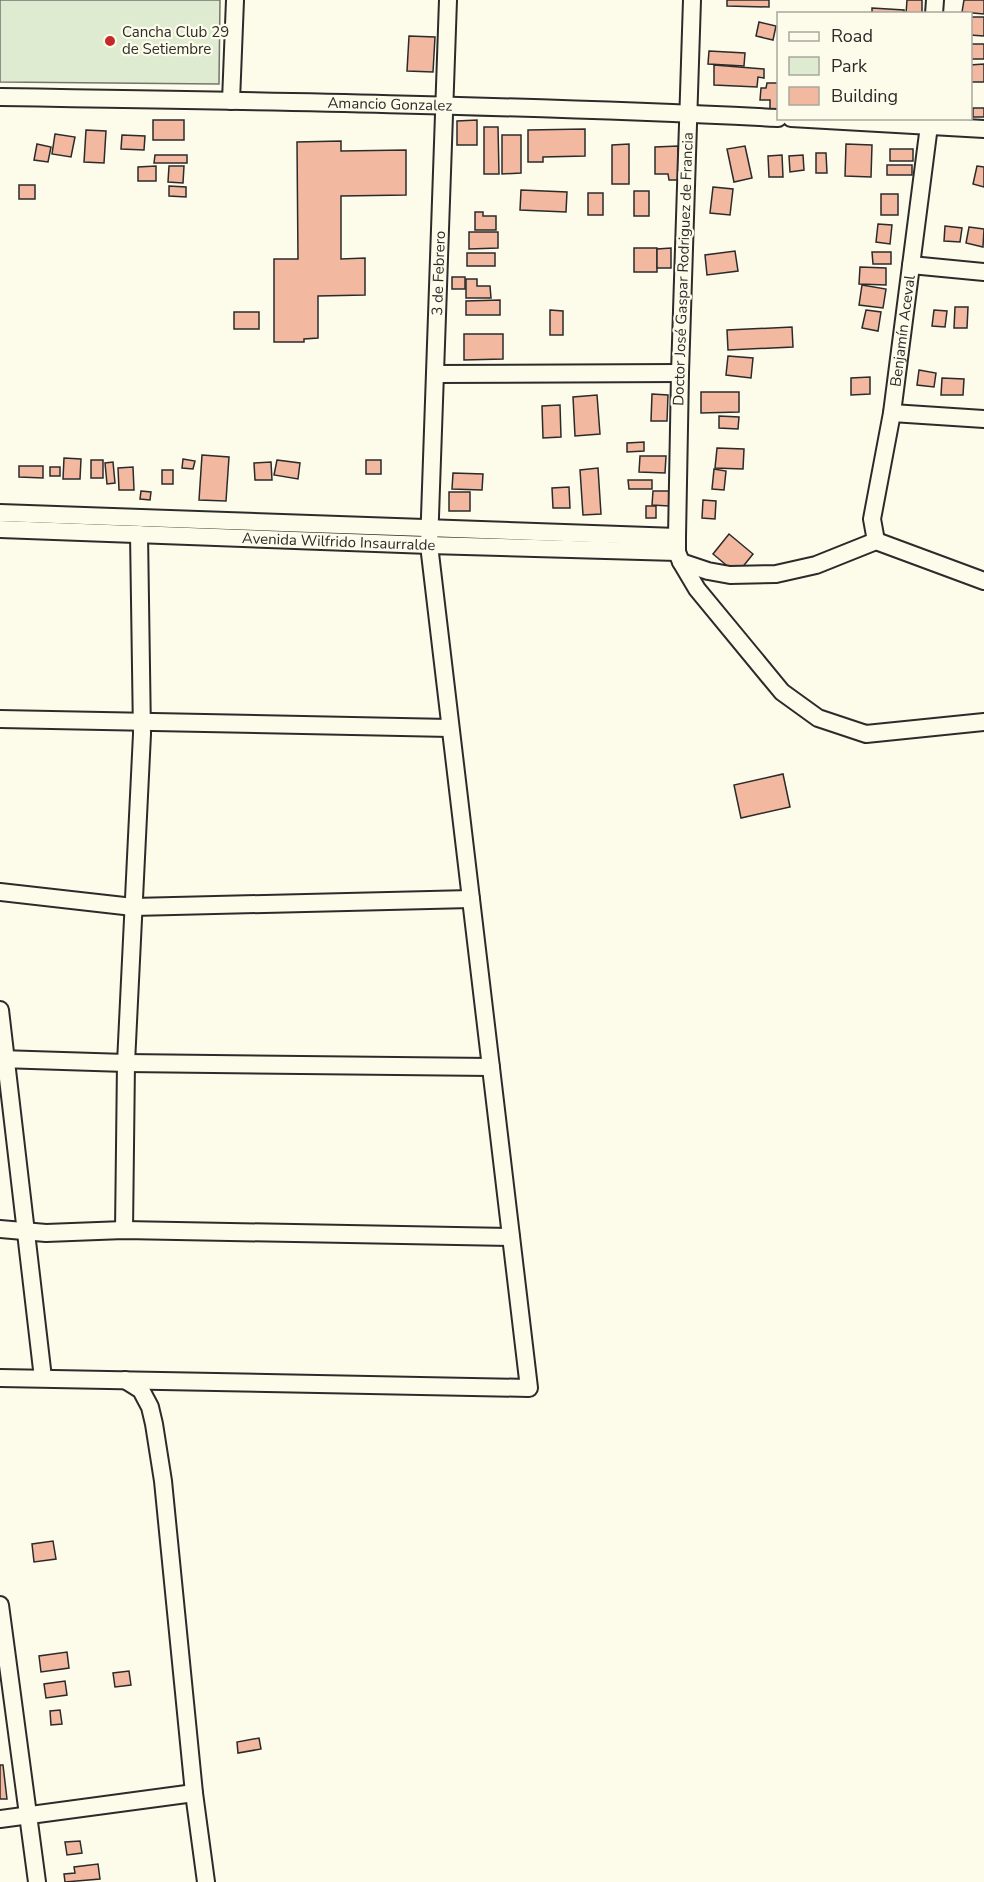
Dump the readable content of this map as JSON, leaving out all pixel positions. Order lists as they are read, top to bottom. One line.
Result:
{"streets":{"street":["Amancio Gonzalez","Doctor José Gaspar Rodriguez de Francia","3 de Febrero","Benjamín Aceval","Avenida Wilfrido Insaurralde"]},"crossings":[["Amancio Gonzalez","Doctor José Gaspar Rodriguez de Francia"],["Amancio Gonzalez","3 de Febrero"],["Doctor José Gaspar Rodriguez de Francia","Avenida Wilfrido Insaurralde"],["3 de Febrero","Avenida Wilfrido Insaurralde"]],"places":["Cancha Club 29 de Setiembre"],"legend":["Road","Park","Building"]}
